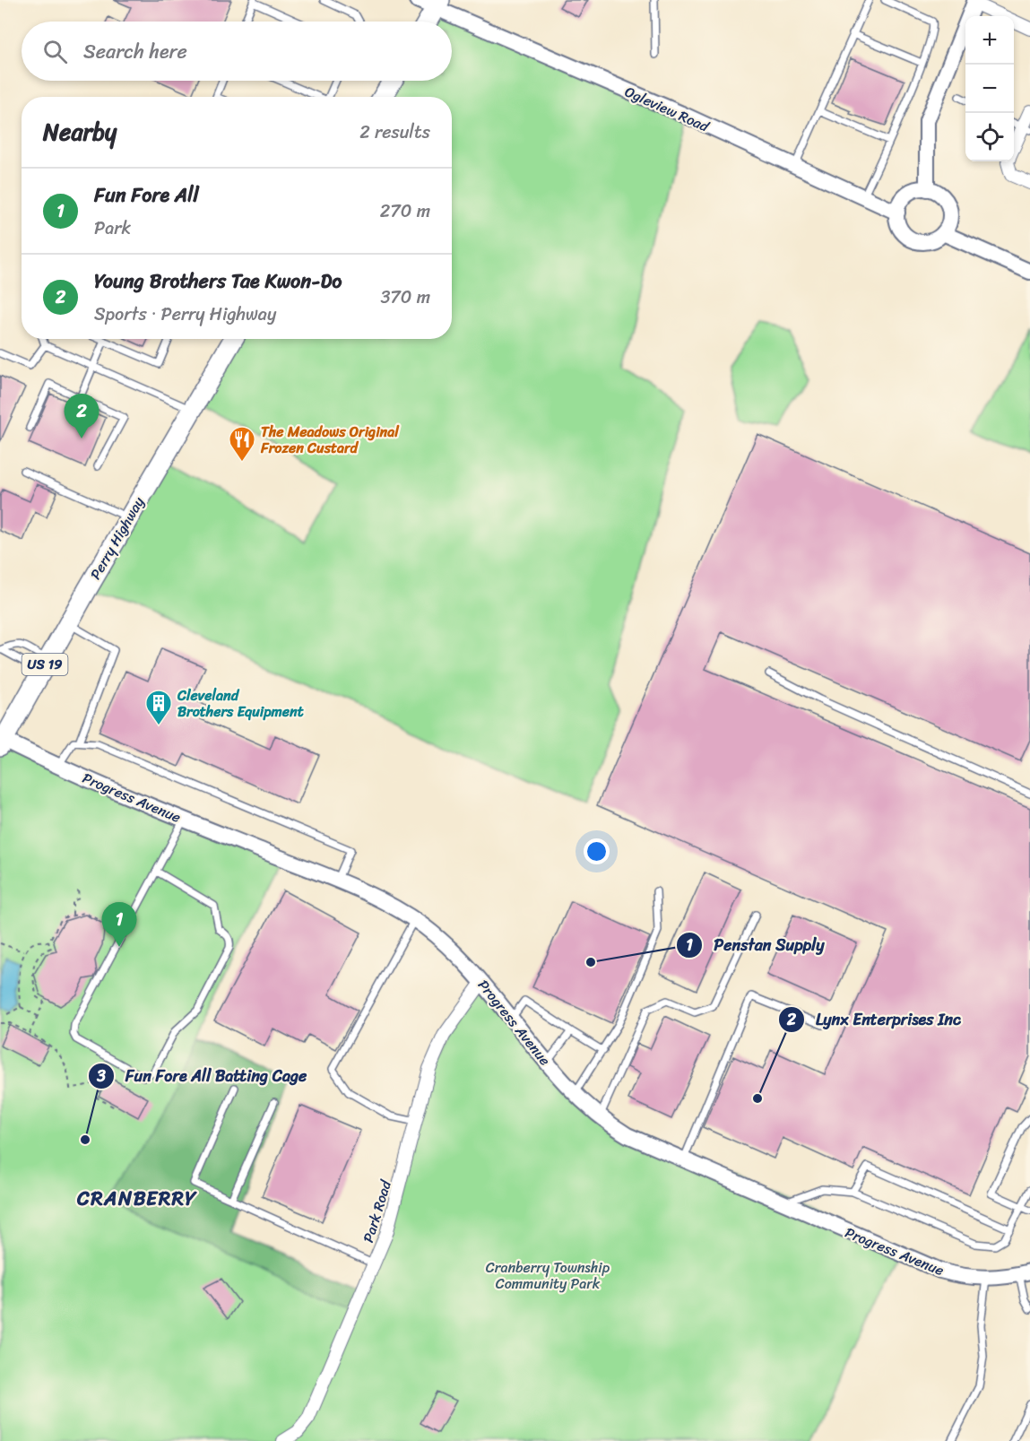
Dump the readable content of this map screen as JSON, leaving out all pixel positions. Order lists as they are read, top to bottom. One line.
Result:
{"streets":{"main road":["Perry Highway","US 19"],"street":["Ogleview Road","Progress Avenue","Park Road"]},"crossings":[["Perry Highway","Progress Avenue"],["Progress Avenue","Park Road"]],"districts":["CRANBERRY"],"parks":["Cranberry Township Community Park"],"places":{"restaurant":["The Meadows Original Frozen Custard"],"building":["Cleveland Brothers Equipment"],"other":["Penstan Supply","Lynx Enterprises Inc","Fun Fore All Batting Cage"]},"page":{"map_buttons":["+","−"],"search":"Search here","heading":["Nearby","2 results"],"list":[{"mark":"1","name":"Fun Fore All","note":"Park","value":"270 m"},{"mark":"2","name":"Young Brothers Tae Kwon-Do","note":"Sports · Perry Highway","value":"370 m"}],"pins":["2","1"]}}
